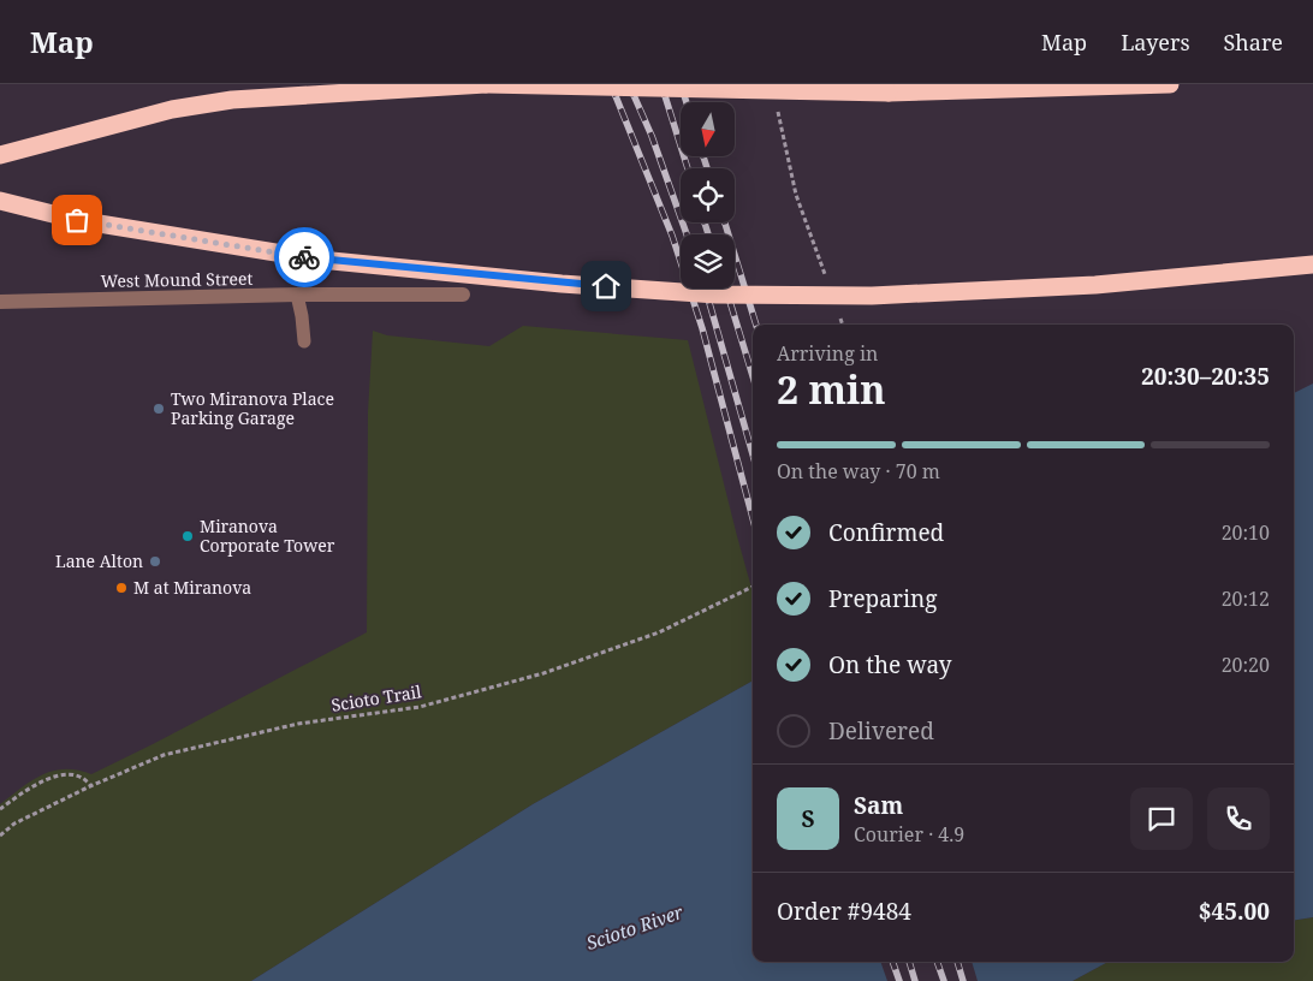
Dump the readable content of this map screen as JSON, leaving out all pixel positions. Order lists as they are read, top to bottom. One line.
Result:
{"streets":{"street":["West Mound Street"],"path":["Scioto Trail"]},"water":["Scioto River"],"places":["Two Miranova Place Parking Garage","Miranova Corporate Tower","Lane Alton","M at Miranova"],"north":"bottom","page":{"header":"Map","nav":["Map","Layers","Share"],"heading":["2 min","Arriving in","20:30–20:35"],"panel":["Sam","Courier · 4.9","Order #9484","$45.00"],"bar":"On the way · 70 m","list":[["Confirmed","20:10"],["Preparing","20:12"],["On the way","20:20"],"Delivered"],"round":"S"}}
